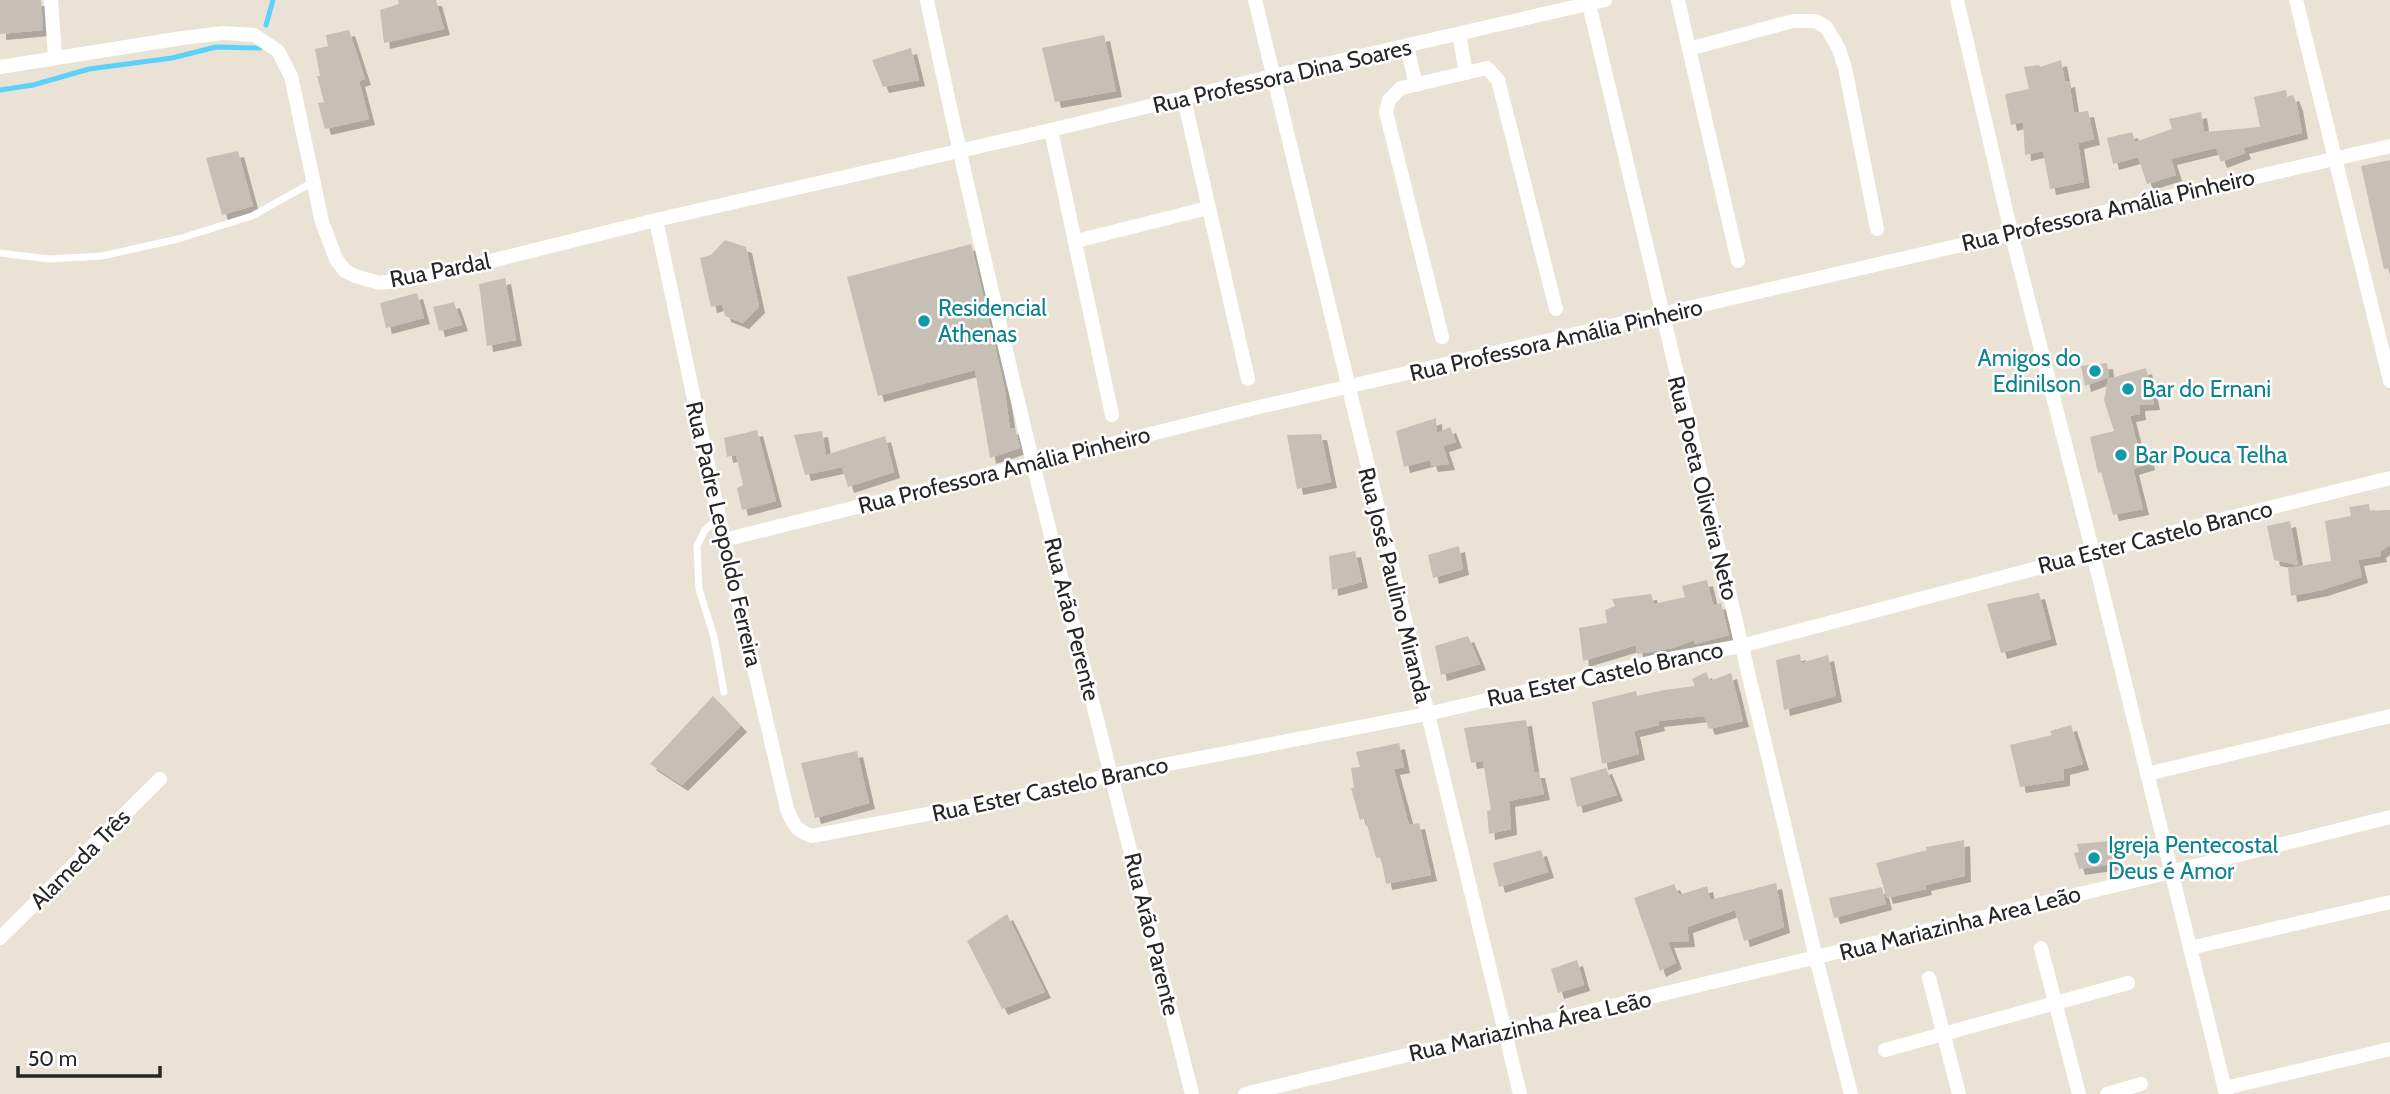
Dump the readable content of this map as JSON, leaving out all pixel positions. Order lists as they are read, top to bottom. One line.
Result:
{"streets":{"street":["Rua Professora Dina Soares","Rua Professora Amália Pinheiro","Rua Pardal","Rua Poeta Oliveira Neto","Rua Padre Leopoldo Ferreira","Rua Ester Castelo Branco","Rua José Paulino Miranda","Rua Arão Perente","Alameda Três","Rua Mariazinha Area Leão","Rua Arão Parente","Rua Mariazinha Área Leão"]},"crossings":[["Rua Professora Dina Soares","Rua Pardal"],["Rua Professora Dina Soares","Rua Poeta Oliveira Neto"],["Rua Professora Dina Soares","Rua José Paulino Miranda"],["Rua Professora Amália Pinheiro","Rua Poeta Oliveira Neto"],["Rua Professora Amália Pinheiro","Rua Padre Leopoldo Ferreira"],["Rua Professora Amália Pinheiro","Rua José Paulino Miranda"],["Rua Professora Amália Pinheiro","Rua Arão Perente"],["Rua Pardal","Rua Padre Leopoldo Ferreira"],["Rua Poeta Oliveira Neto","Rua Ester Castelo Branco"],["Rua Poeta Oliveira Neto","Rua Mariazinha Area Leão"],["Rua Poeta Oliveira Neto","Rua Mariazinha Área Leão"],["Rua Padre Leopoldo Ferreira","Rua Ester Castelo Branco"],["Rua Ester Castelo Branco","Rua José Paulino Miranda"],["Rua Ester Castelo Branco","Rua Arão Perente"],["Rua Ester Castelo Branco","Rua Arão Parente"],["Rua José Paulino Miranda","Rua Mariazinha Área Leão"],["Rua Arão Perente","Rua Arão Parente"],["Rua Mariazinha Area Leão","Rua Mariazinha Área Leão"]],"places":["Residencial Athenas","Amigos do Edinilson","Bar do Ernani","Bar Pouca Telha","Igreja Pentecostal Deus é Amor"],"scale_bar":"50 m"}
